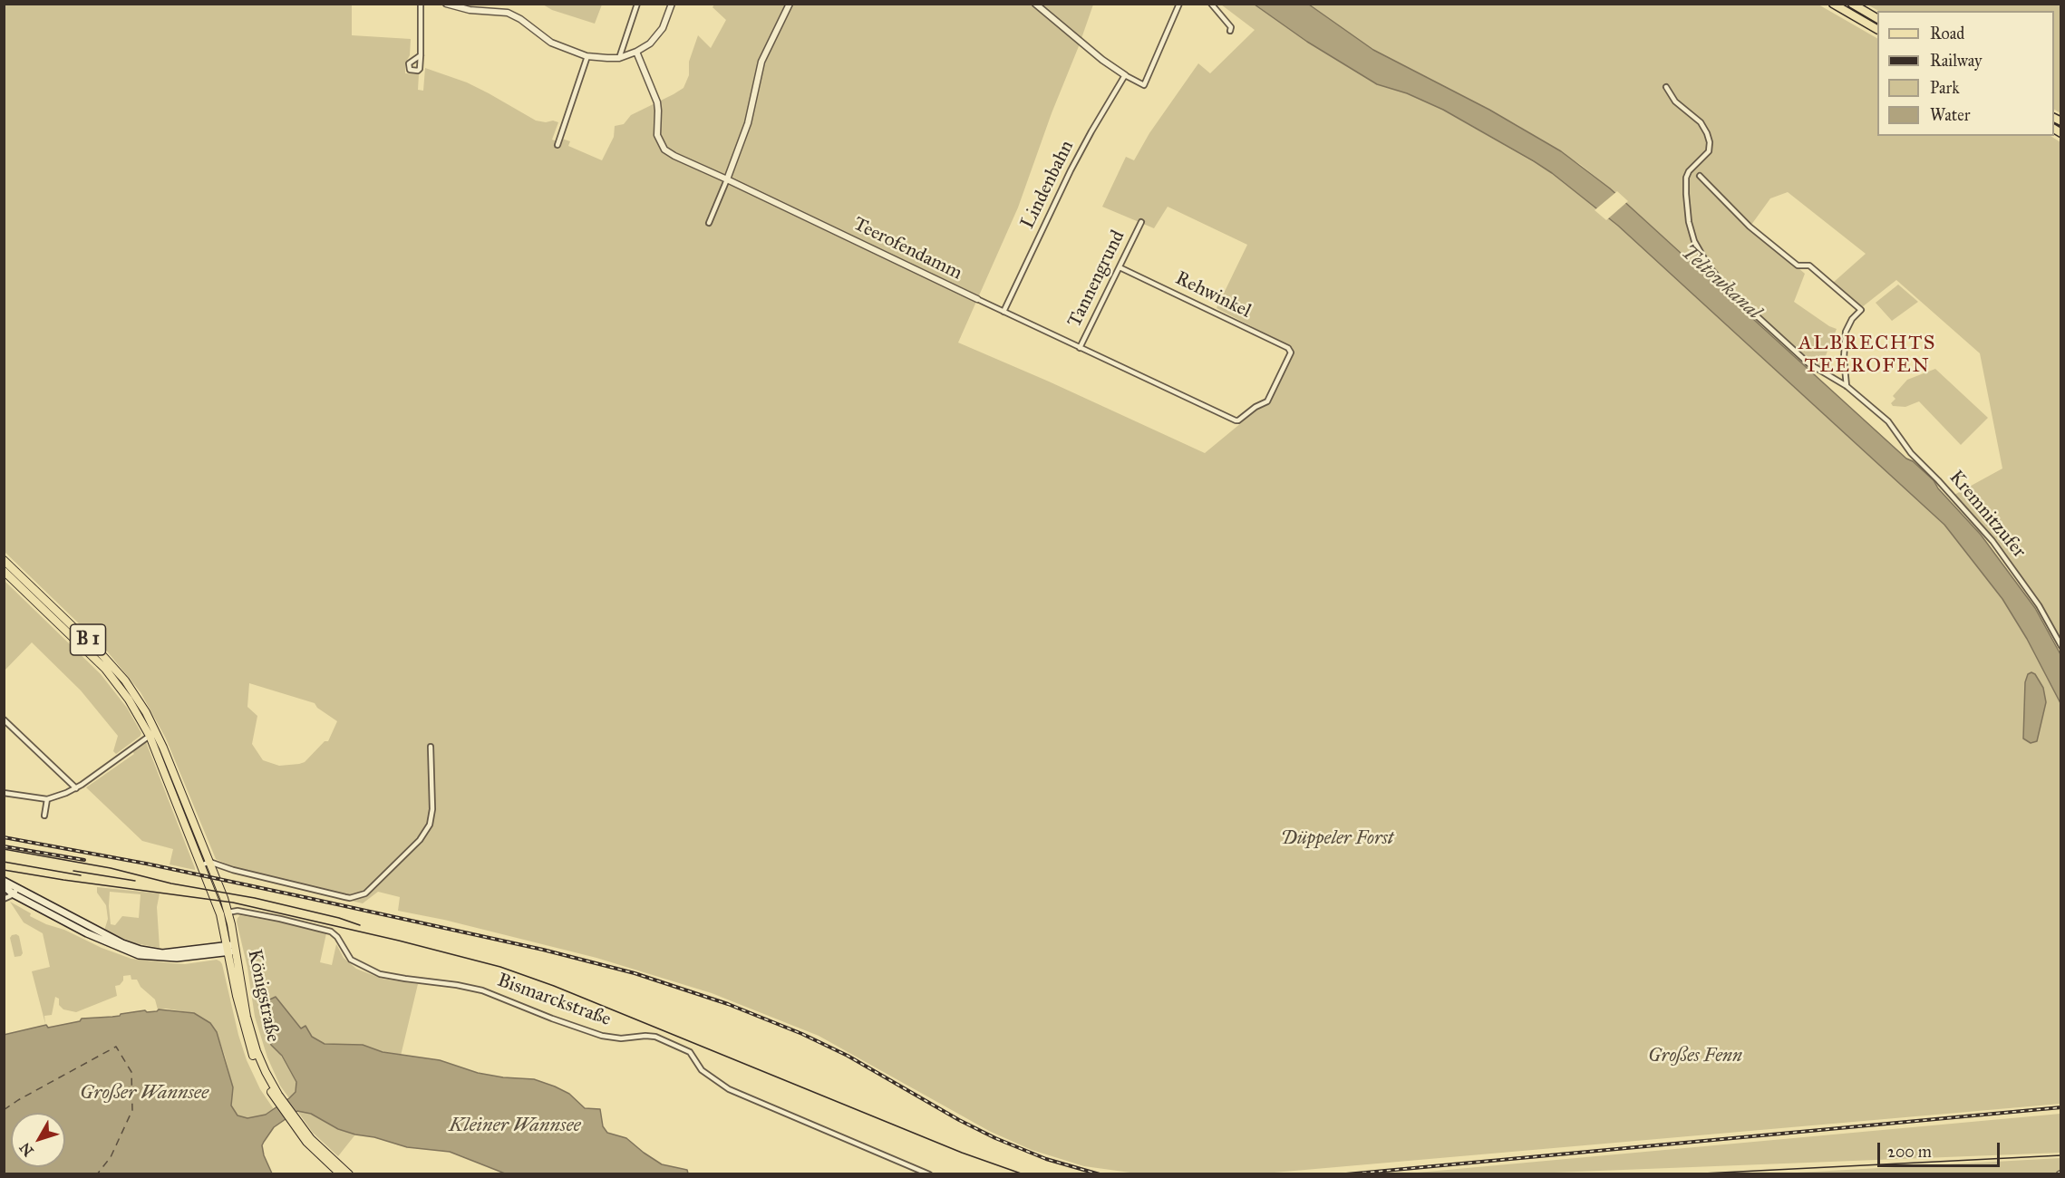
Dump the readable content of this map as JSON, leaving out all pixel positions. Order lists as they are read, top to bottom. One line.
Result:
{"streets":{"main road":["B 1","Königstraße"],"street":["Lindenbahn","Teerofendamm","Tannengrund","Rehwinkel","Kremnitzufer","Bismarckstraße"]},"crossings":[["Lindenbahn","Teerofendamm"],["Teerofendamm","Tannengrund"],["Teerofendamm","Rehwinkel"],["Tannengrund","Rehwinkel"],["B 1","Königstraße"],["Königstraße","Bismarckstraße"]],"districts":["ALBRECHTS TEEROFEN"],"water":["Teltowkanal","Großer Wannsee","Kleiner Wannsee"],"parks":["Düppeler Forst","Großes Fenn"],"legend":["Road","Railway","Park","Water"],"scale_bar":"200 m","north":"bottom left"}
